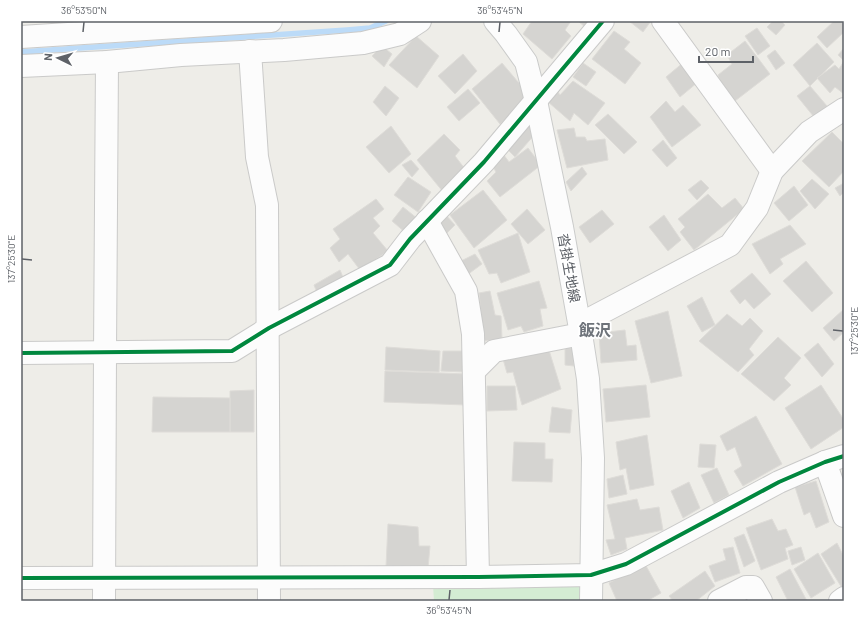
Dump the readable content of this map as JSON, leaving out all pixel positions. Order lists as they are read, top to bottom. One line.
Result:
{"streets":{"street":["沓掛生地線"]},"districts":["飯沢"],"scale_bar":"20 m","north":"left","coordinates":["36°53'50\"N","36°53'45\"N","137°25'30\"E"]}
